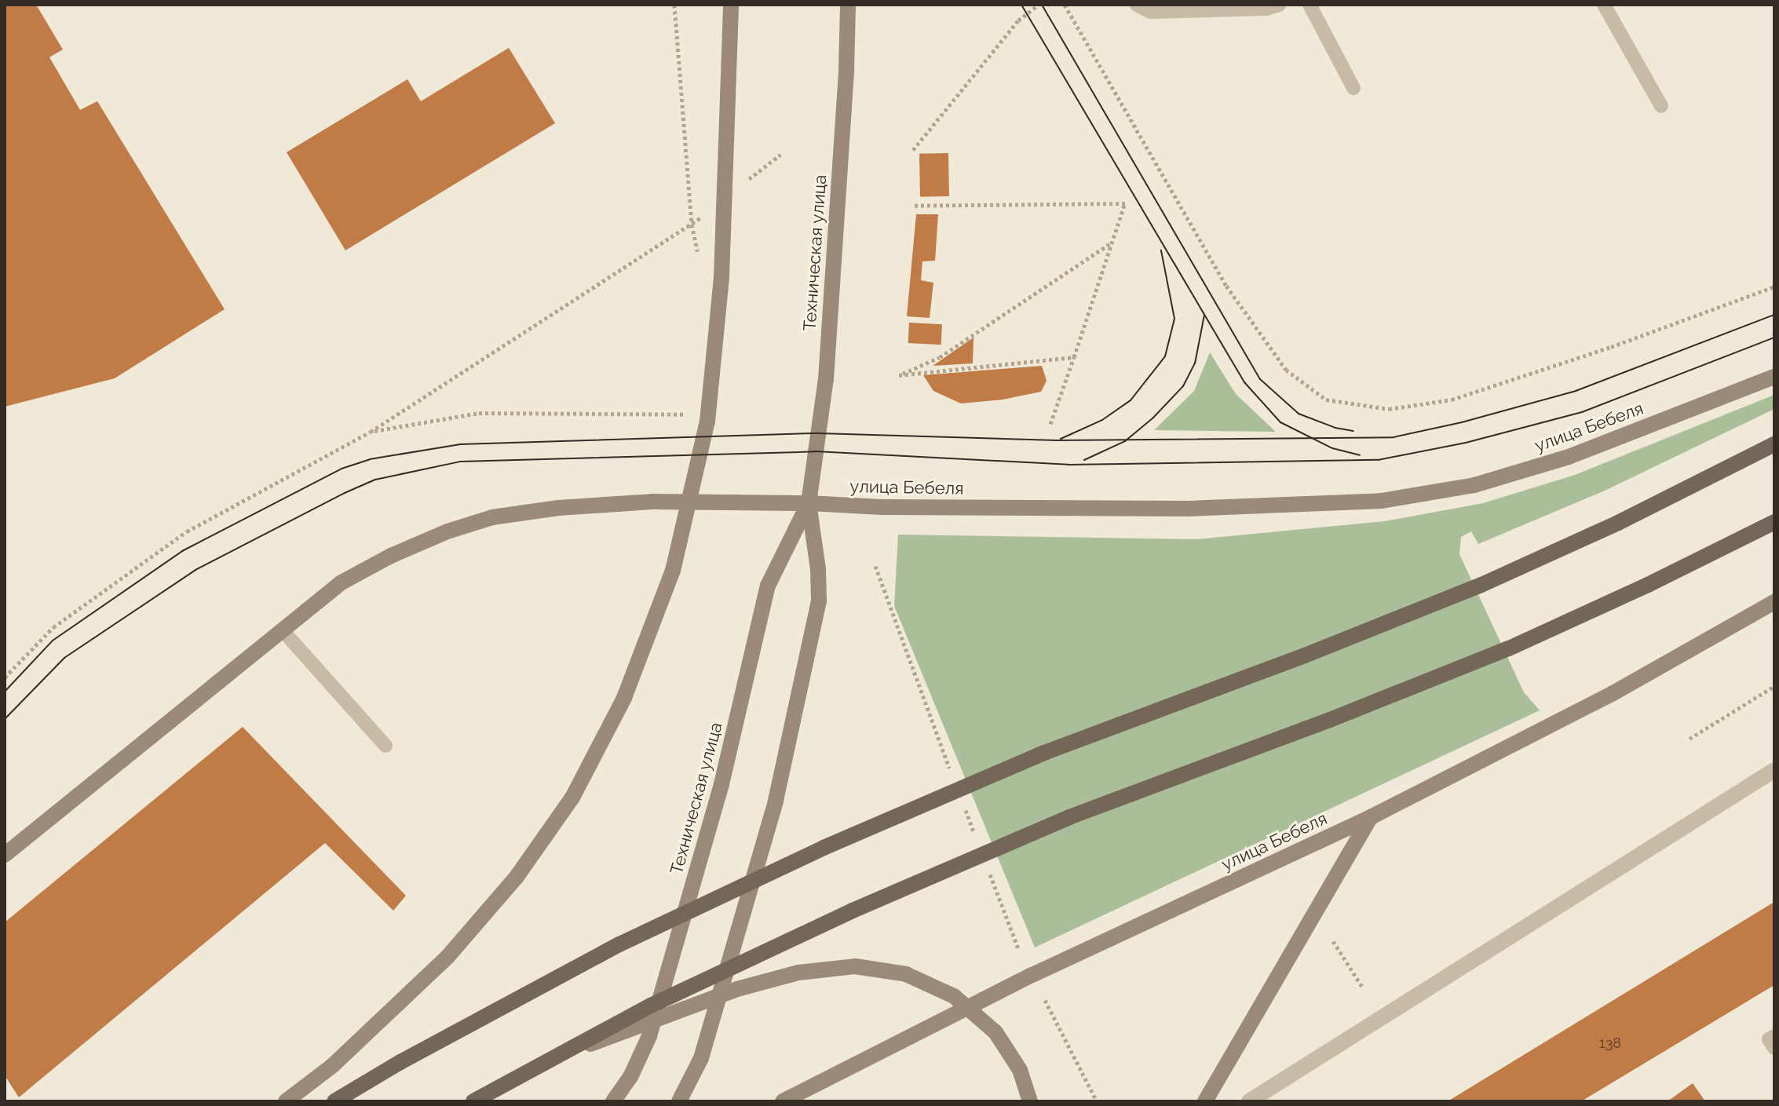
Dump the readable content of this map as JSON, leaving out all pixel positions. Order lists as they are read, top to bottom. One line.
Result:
{"streets":{"main road":["Техническая улица","улица Бебеля"]},"crossings":[["Техническая улица","улица Бебеля"]],"house_numbers":["138"]}
